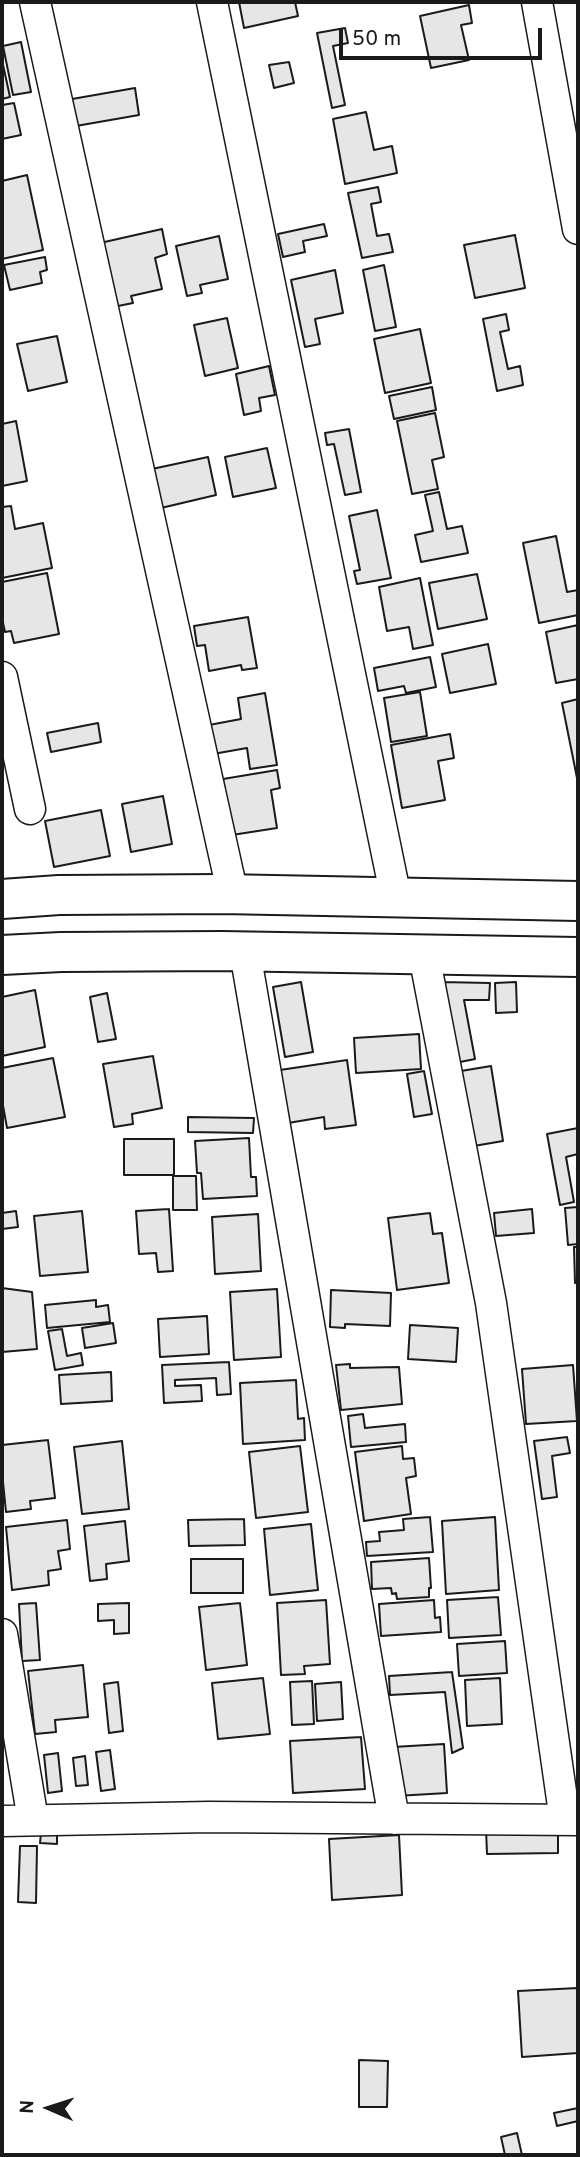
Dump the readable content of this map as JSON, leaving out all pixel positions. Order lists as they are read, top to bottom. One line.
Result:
{"scale_bar":"50 m","north":"left"}
